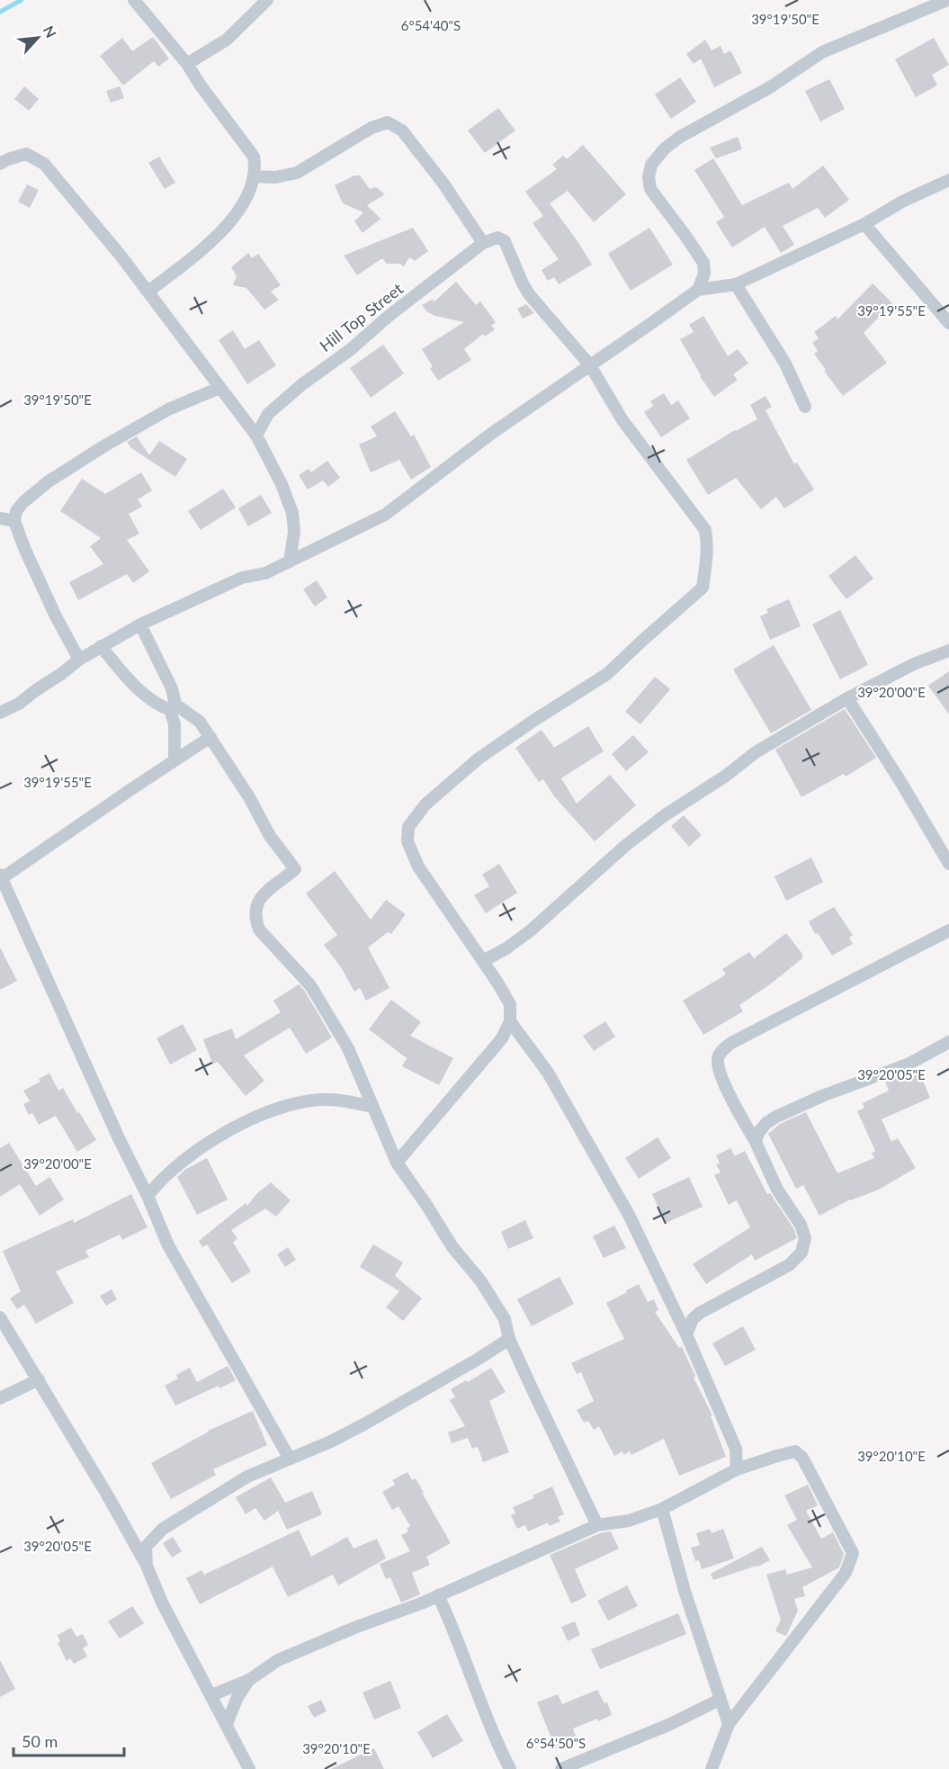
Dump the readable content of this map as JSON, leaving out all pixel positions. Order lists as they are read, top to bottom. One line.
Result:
{"streets":{"street":["Hill Top Street"]},"scale_bar":"50 m","north":"top right","coordinates":["39°19'50\"E","6°54'40\"S","39°19'55\"E","39°20'00\"E","39°20'05\"E","39°20'10\"E","6°54'50\"S"]}
